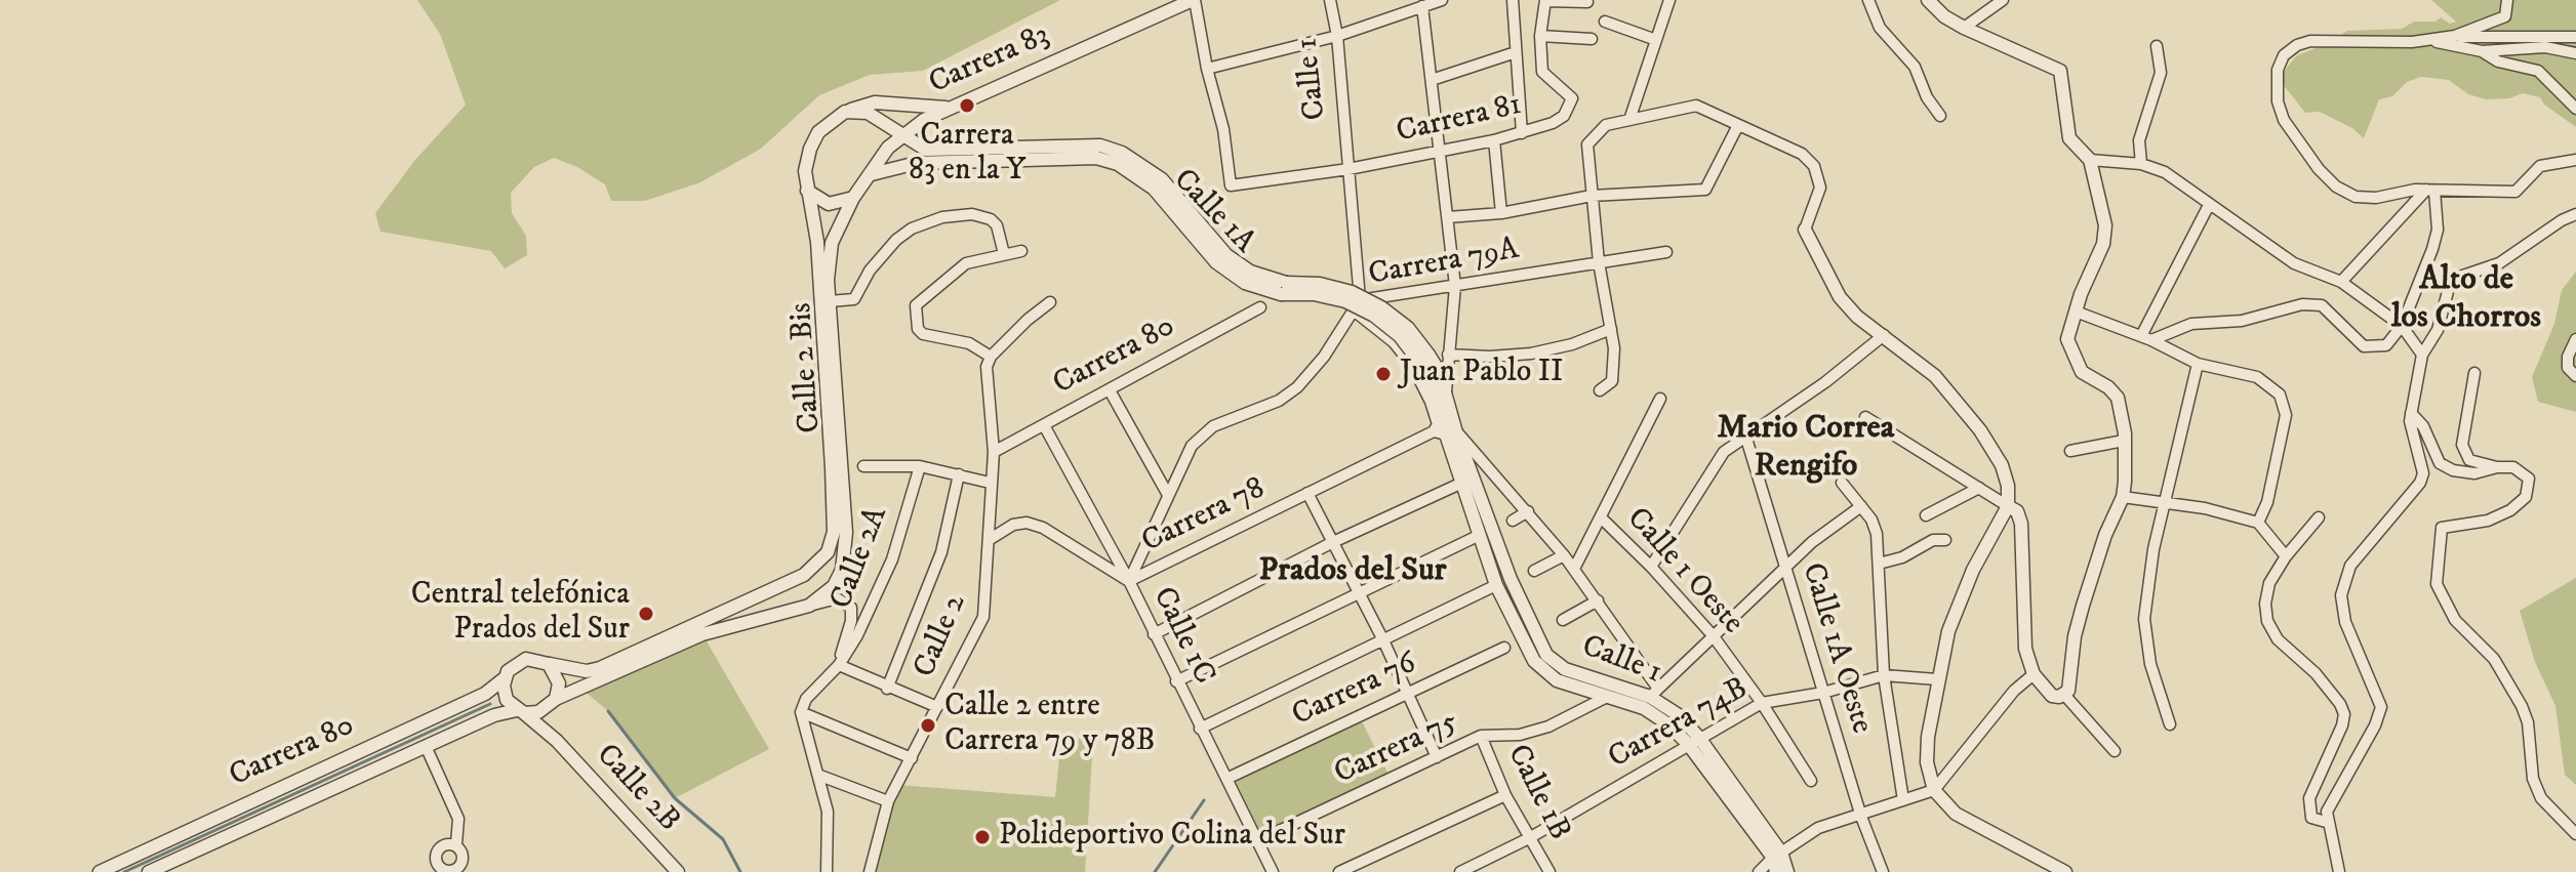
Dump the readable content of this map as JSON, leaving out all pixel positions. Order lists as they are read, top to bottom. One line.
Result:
{"streets":{"street":["Carrera 83","Calle 1","Carrera 81","Calle 1A","Carrera 79A","Carrera 80","Calle 2 Bis","Carrera 78","Calle 2A","Calle 1 Oeste","Calle 2","Calle 1C","Calle 1A Oeste","Carrera 76","Carrera 74B","Carrera 75","Calle 2B","Calle 1B"]},"crossings":[["Carrera 83","Calle 1A"],["Carrera 83","Calle 2 Bis"],["Calle 1","Carrera 81"],["Calle 1","Calle 1A"],["Calle 1","Carrera 79A"],["Calle 1","Carrera 78"],["Calle 1","Carrera 74B"],["Calle 1","Carrera 75"],["Carrera 81","Calle 1A"],["Calle 1A","Calle 2 Bis"],["Calle 1A","Carrera 78"],["Carrera 79A","Carrera 78"],["Carrera 79A","Calle 1C"],["Carrera 80","Calle 2 Bis"],["Carrera 80","Calle 2A"],["Carrera 80","Calle 2"],["Carrera 80","Calle 1C"],["Carrera 80","Calle 2B"],["Calle 2 Bis","Calle 2A"],["Carrera 78","Calle 2"],["Carrera 78","Calle 1C"],["Calle 1 Oeste","Carrera 74B"],["Calle 1C","Carrera 76"],["Calle 1C","Carrera 75"],["Calle 1A Oeste","Carrera 74B"],["Carrera 74B","Calle 1B"],["Carrera 75","Calle 1B"]],"districts":["Alto de los Chorros","Mario Correa Rengifo","Prados del Sur"],"places":["Carrera 83 en la Y","Juan Pablo II","Central telefónica Prados del Sur","Calle 2 entre Carrera 79 y 78B","Polideportivo Colina del Sur"]}
